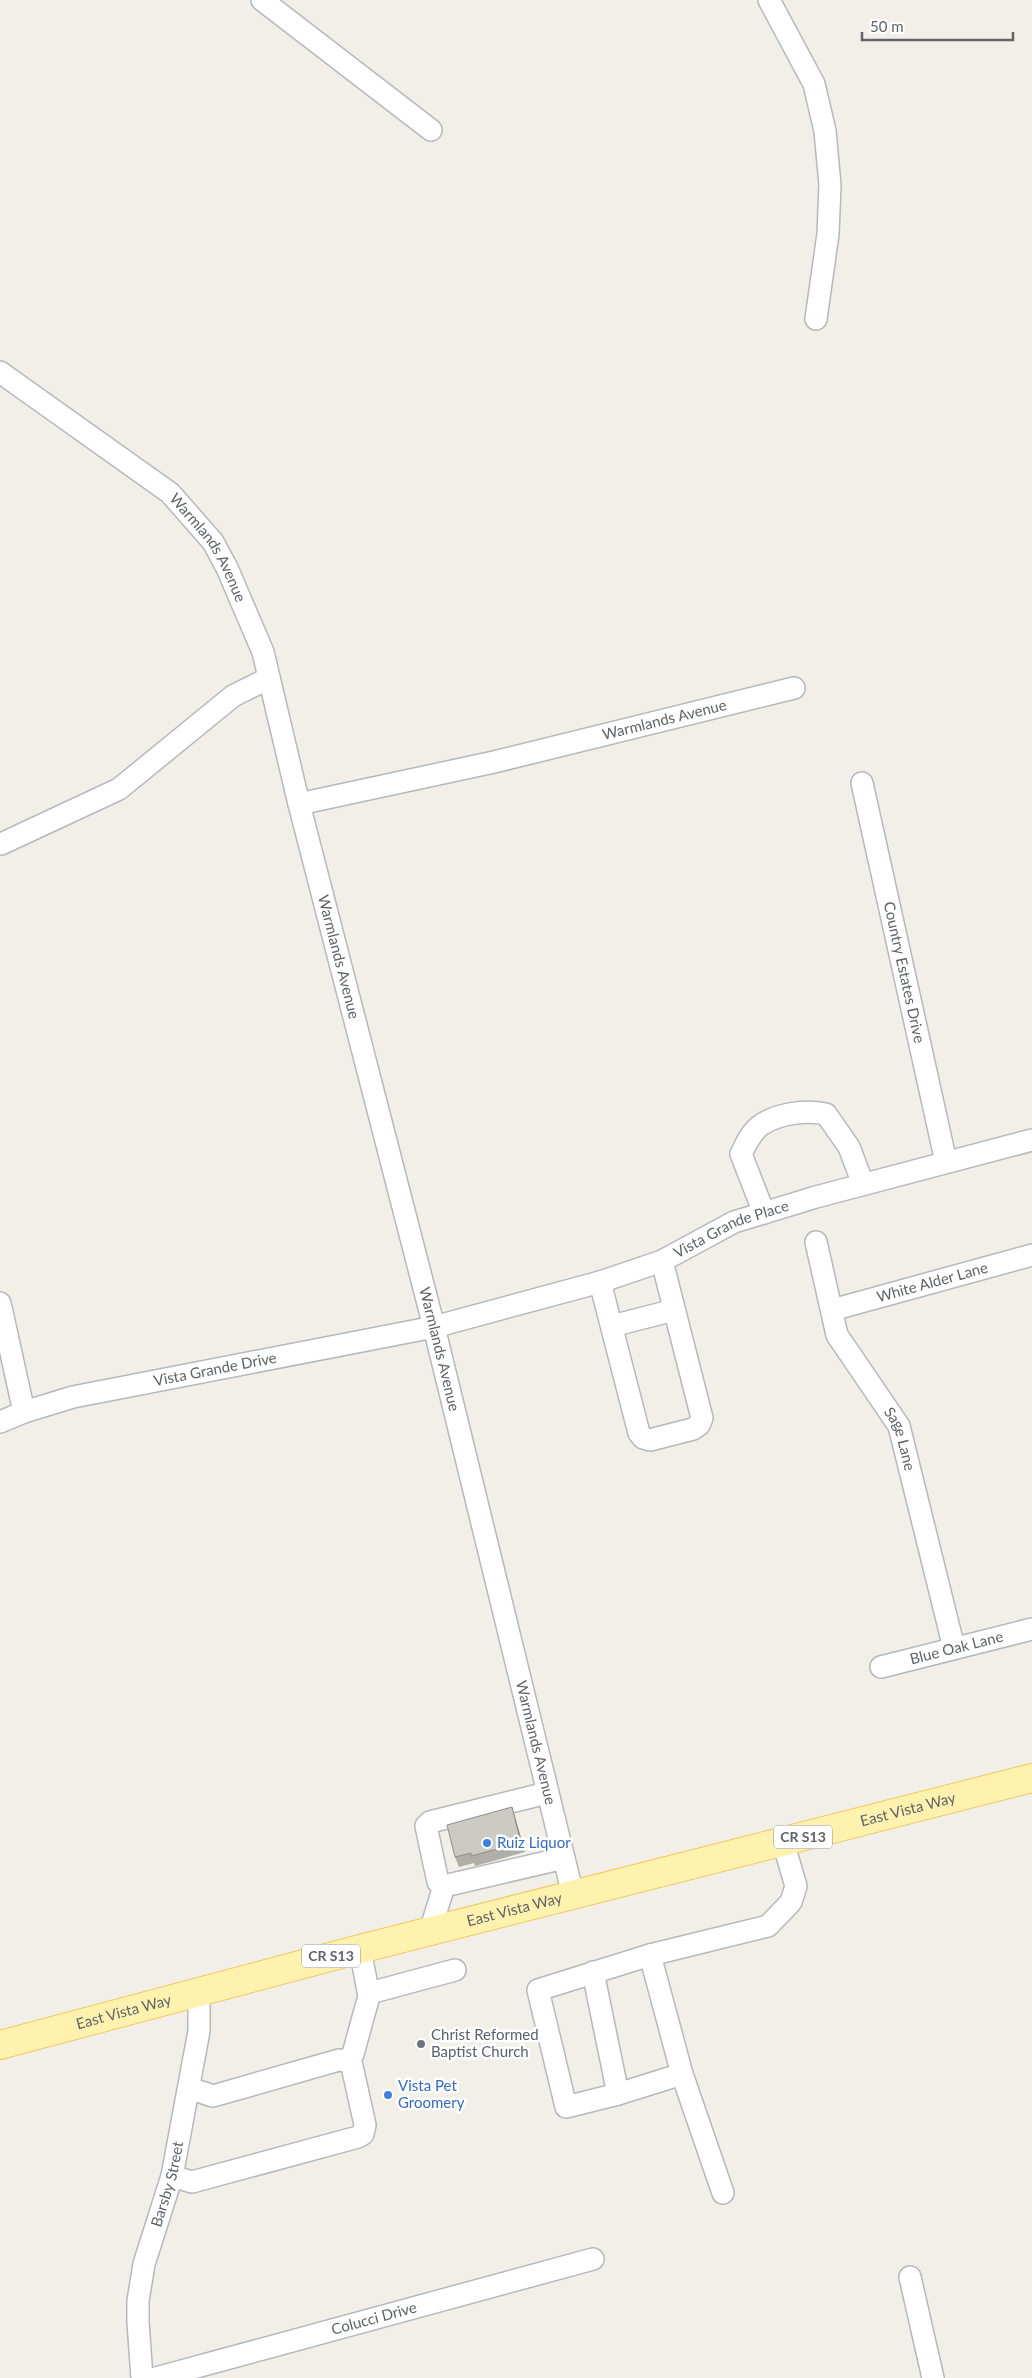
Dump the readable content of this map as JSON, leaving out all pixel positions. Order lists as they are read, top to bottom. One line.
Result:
{"streets":{"main road":["East Vista Way","CR S13"],"street":["Warmlands Avenue","Country Estates Drive","Vista Grande Place","White Alder Lane","Vista Grande Drive","Sage Lane","Blue Oak Lane","Barsby Street","Colucci Drive"]},"crossings":[["Warmlands Avenue","Vista Grande Place"],["Warmlands Avenue","Vista Grande Drive"],["Warmlands Avenue","East Vista Way"],["Country Estates Drive","Vista Grande Place"],["Vista Grande Place","Vista Grande Drive"],["White Alder Lane","Sage Lane"],["Sage Lane","Blue Oak Lane"],["East Vista Way","Barsby Street"]],"places":["Ruiz Liquor","Christ Reformed Baptist Church","Vista Pet Groomery"],"scale_bar":"50 m"}
